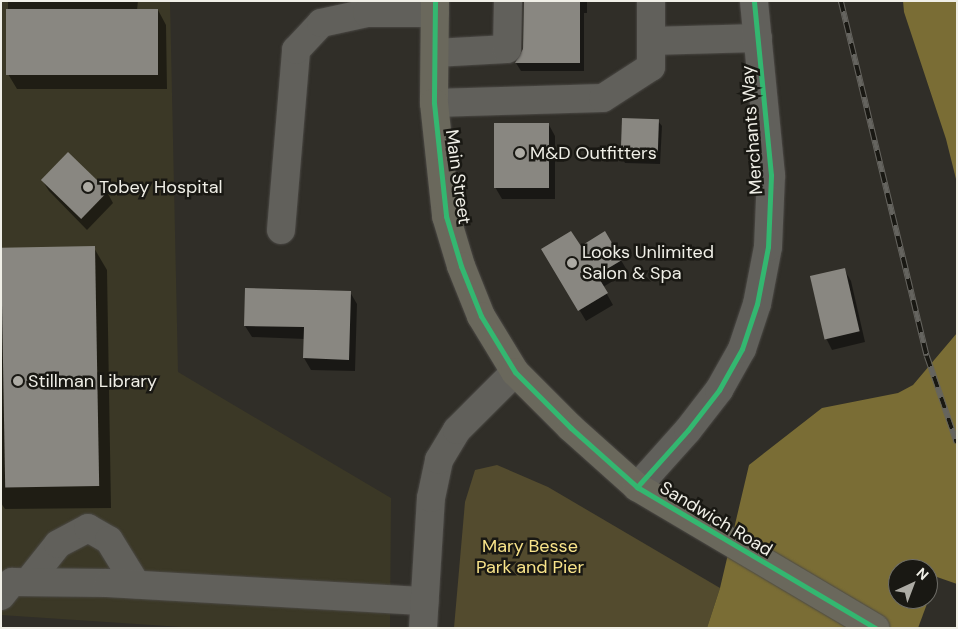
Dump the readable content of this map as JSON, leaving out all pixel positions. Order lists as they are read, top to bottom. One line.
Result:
{"streets":{"main road":["Main Street","Sandwich Road"],"street":["Merchants Way"]},"crossings":[["Merchants Way","Sandwich Road"],["Main Street","Sandwich Road"]],"parks":["Mary Besse Park and Pier"],"places":["M&D Outfitters","Tobey Hospital","Looks Unlimited Salon & Spa","Stillman Library"],"north":"top right"}
